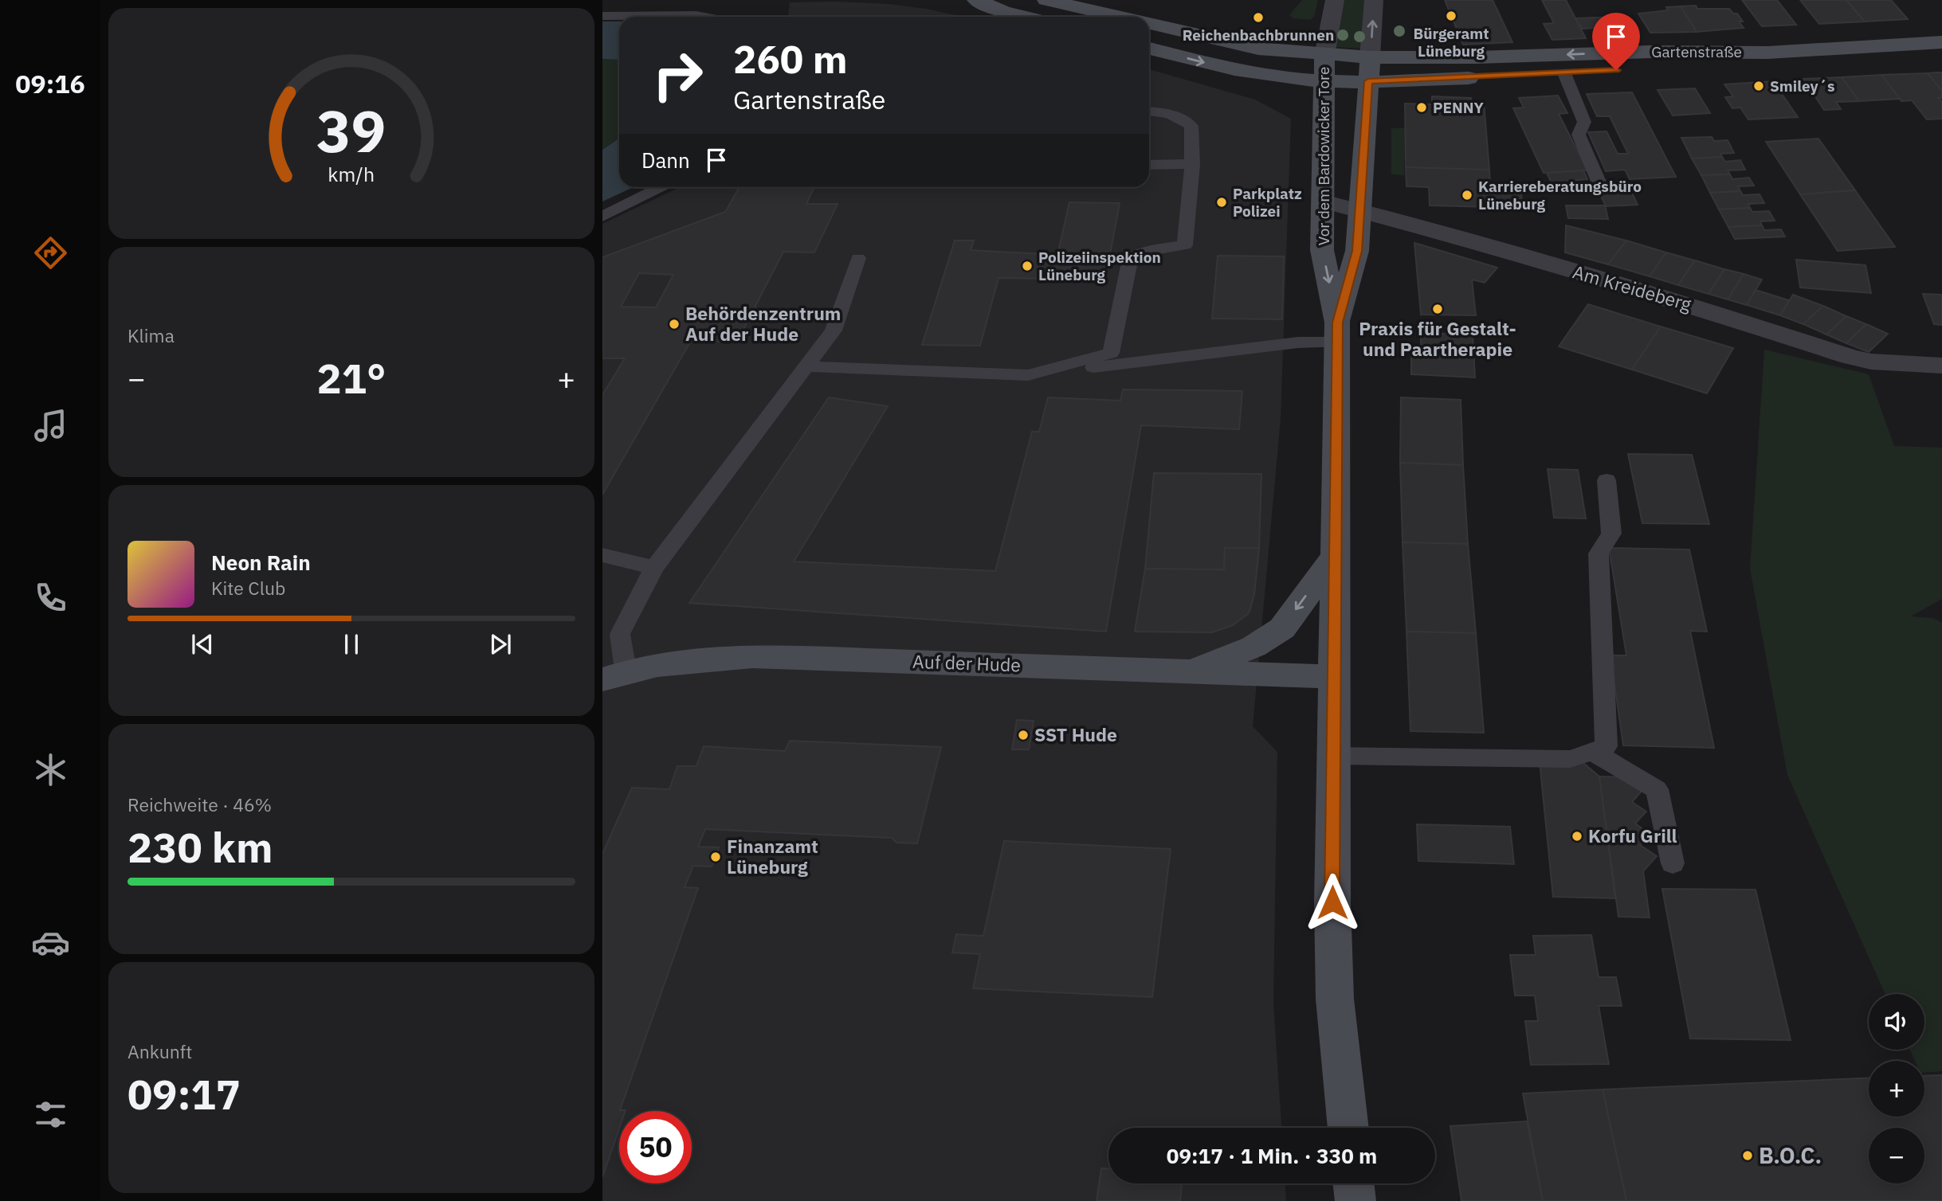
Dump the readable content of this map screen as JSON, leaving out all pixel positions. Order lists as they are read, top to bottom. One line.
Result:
{"streets":{"main road":["Gartenstraße","Vor dem Bardowicker Tore","Auf der Hude"],"street":["Am Kreideberg"]},"crossings":[["Gartenstraße","Vor dem Bardowicker Tore"],["Vor dem Bardowicker Tore","Am Kreideberg"],["Vor dem Bardowicker Tore","Auf der Hude"]],"places":["Bürgeramt Lüneburg","Reichenbachbrunnen","Smiley´s","PENNY","Karriereberatungsbüro Lüneburg","Parkplatz Polizei","Polizeiinspektion Lüneburg","Praxis für Gestalt- und Paartherapie","Behördenzentrum Auf der Hude","SST Hude","Korfu Grill","Finanzamt Lüneburg","B.O.C."],"page":{"tabs":"09:16","turn":["260 m","Gartenstraße"],"then":"Dann","tile":["Klima",["Reichweite · 46%","230 km"],["Ankunft","09:17"]],"heat":["−","21°","+"],"song":["Neon Rain","Kite Club"],"map_buttons":["+","−"],"limit":"50","trip":"09:17 · 1 Min. · 330 m","gauge":["39","km/h"]}}
